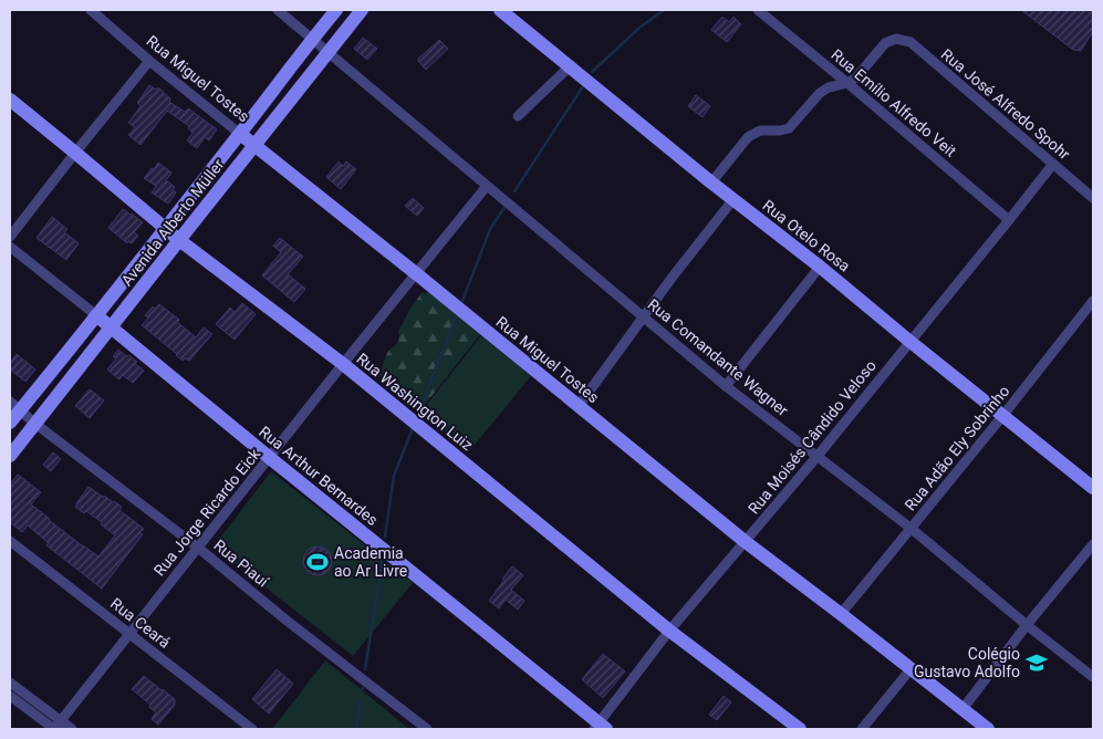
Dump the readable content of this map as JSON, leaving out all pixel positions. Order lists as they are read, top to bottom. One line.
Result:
{"streets":{"street":["Rua Miguel Tostes","Rua Emílio Alfredo Veit","Rua José Alfredo Spohr","Avenida Alberto Müller","Rua Otelo Rosa","Rua Comandante Wagner","Rua Washington Luiz","Rua Moisés Cândido Veloso","Rua Adão Ely Sobrinho","Rua Arthur Bernardes","Rua Jorge Ricardo Eick","Rua Piauí","Rua Ceará"]},"crossings":[["Rua Miguel Tostes","Avenida Alberto Müller"],["Rua Miguel Tostes","Rua Moisés Cândido Veloso"],["Rua Miguel Tostes","Rua Adão Ely Sobrinho"],["Rua Miguel Tostes","Rua Jorge Ricardo Eick"],["Rua Emílio Alfredo Veit","Rua José Alfredo Spohr"],["Rua Emílio Alfredo Veit","Rua Moisés Cândido Veloso"],["Rua José Alfredo Spohr","Rua Moisés Cândido Veloso"],["Avenida Alberto Müller","Rua Comandante Wagner"],["Avenida Alberto Müller","Rua Washington Luiz"],["Avenida Alberto Müller","Rua Arthur Bernardes"],["Avenida Alberto Müller","Rua Piauí"],["Rua Otelo Rosa","Rua Moisés Cândido Veloso"],["Rua Otelo Rosa","Rua Adão Ely Sobrinho"],["Rua Comandante Wagner","Rua Moisés Cândido Veloso"],["Rua Comandante Wagner","Rua Adão Ely Sobrinho"],["Rua Comandante Wagner","Rua Jorge Ricardo Eick"],["Rua Washington Luiz","Rua Moisés Cândido Veloso"],["Rua Washington Luiz","Rua Jorge Ricardo Eick"],["Rua Moisés Cândido Veloso","Rua Arthur Bernardes"],["Rua Arthur Bernardes","Rua Jorge Ricardo Eick"],["Rua Jorge Ricardo Eick","Rua Piauí"],["Rua Jorge Ricardo Eick","Rua Ceará"]],"places":{"sports":["Academia ao Ar Livre"],"school or university":["Colégio Gustavo Adolfo"]}}
